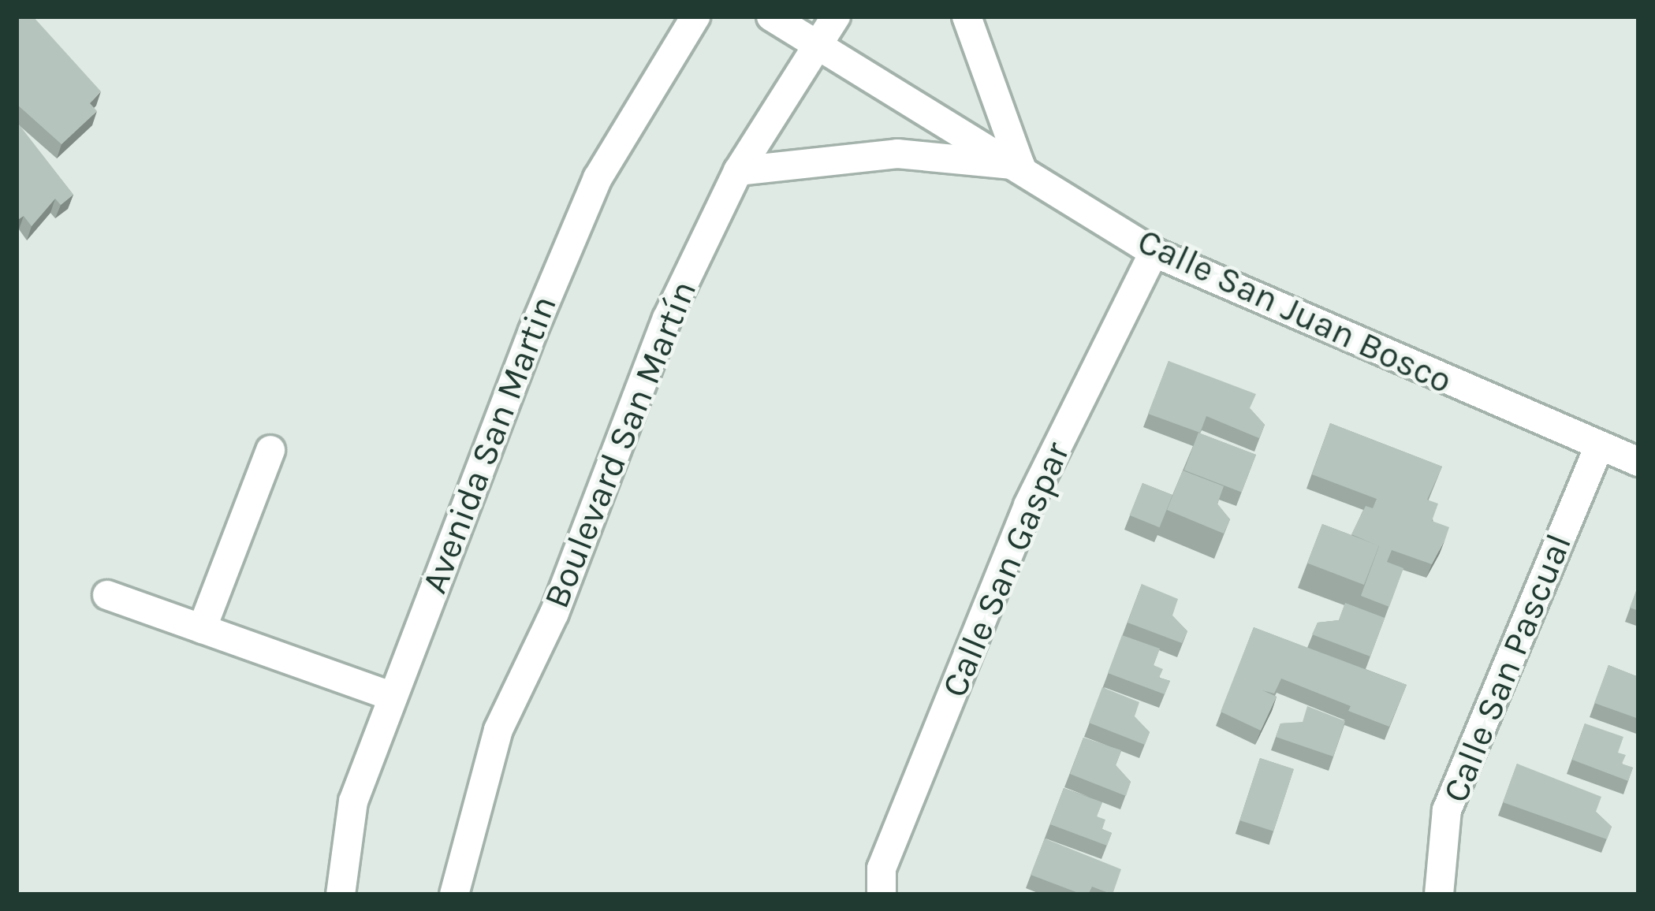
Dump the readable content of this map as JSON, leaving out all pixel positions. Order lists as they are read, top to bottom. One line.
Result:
{"streets":{"street":["Calle San Juan Bosco","Avenida San Martin","Boulevard San Martín","Calle San Gaspar","Calle San Pascual"]},"crossings":[["Calle San Juan Bosco","Boulevard San Martín"],["Calle San Juan Bosco","Calle San Gaspar"],["Calle San Juan Bosco","Calle San Pascual"]]}
